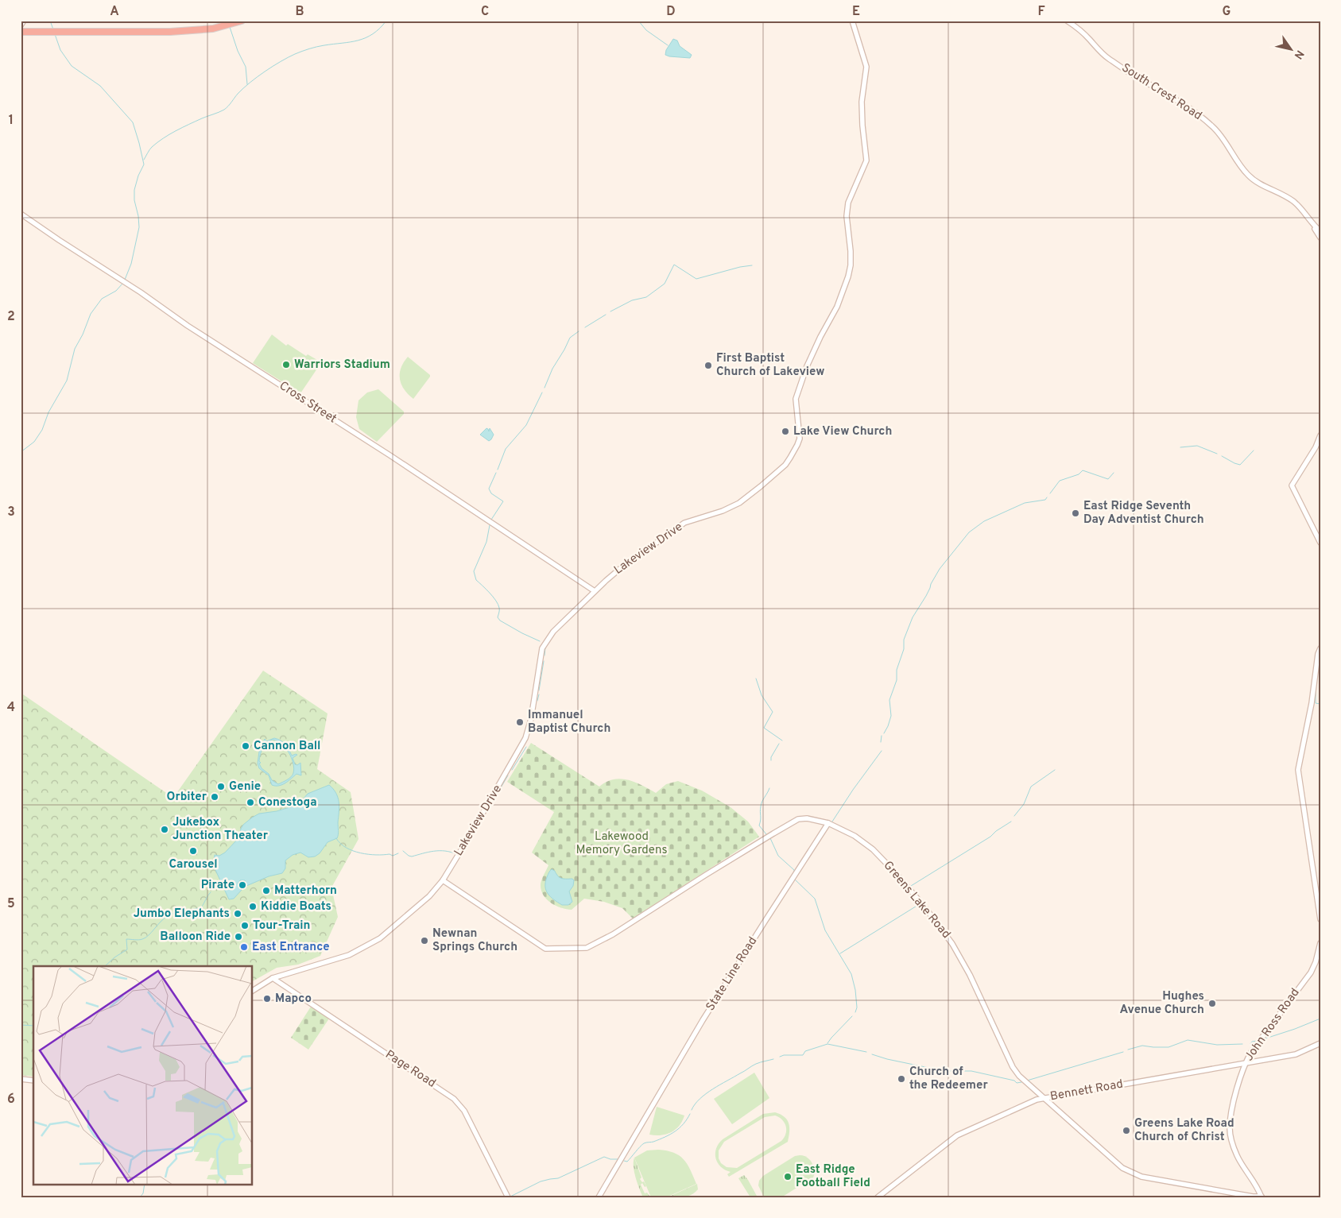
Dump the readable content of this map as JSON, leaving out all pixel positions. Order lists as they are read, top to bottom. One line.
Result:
{"streets":{"street":["South Crest Road","Cross Street","Lakeview Drive","Greens Lake Road","State Line Road","John Ross Road","Page Road","Bennett Road"]},"crossings":[["Cross Street","Lakeview Drive"],["Lakeview Drive","Greens Lake Road"],["Lakeview Drive","Page Road"],["Greens Lake Road","State Line Road"],["Greens Lake Road","John Ross Road"],["Greens Lake Road","Bennett Road"],["John Ross Road","Bennett Road"]],"parks":["Lakewood Memory Gardens"],"places":["Warriors Stadium","First Baptist Church of Lakeview","Lake View Church","East Ridge Seventh Day Adventist Church","Immanuel Baptist Church","Cannon Ball","Genie","Orbiter","Conestoga","Jukebox Junction Theater","Carousel","Pirate","Matterhorn","Kiddie Boats","Jumbo Elephants","Tour-Train","Balloon Ride","Newnan Springs Church","East Entrance","Mapco","Hughes Avenue Church","Church of the Redeemer","Greens Lake Road Church of Christ","East Ridge Football Field"],"north":"bottom right","grid":{"columns":["A","B","C","D","E","F","G"],"rows":["1","2","3","4","5","6"]}}
